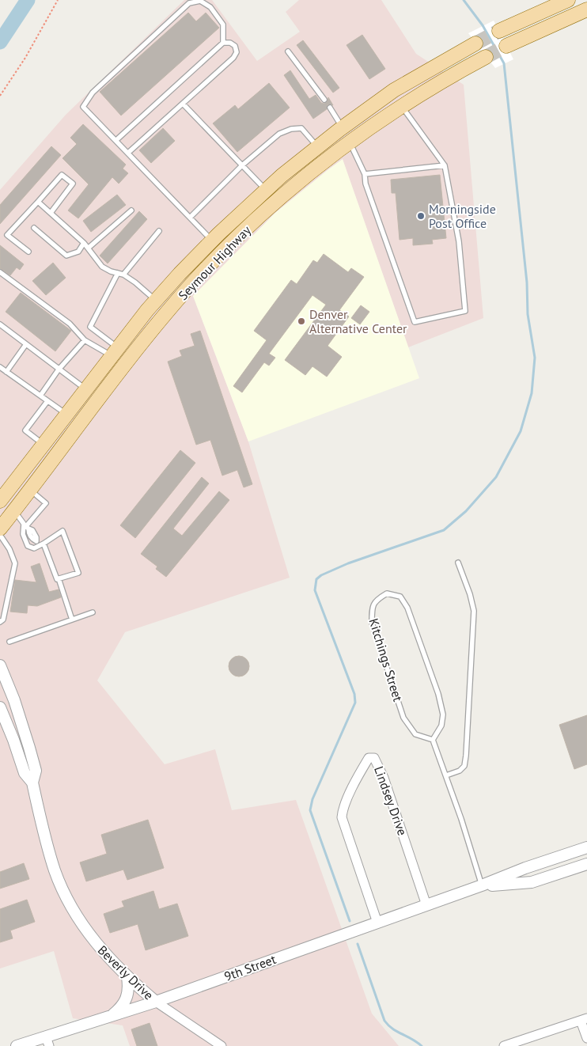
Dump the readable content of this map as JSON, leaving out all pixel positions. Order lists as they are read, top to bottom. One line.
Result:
{"streets":{"main road":["Seymour Highway"],"street":["Lindsey Drive","9th Street","Beverly Drive"],"lane":["Kitchings Street"]},"crossings":[["Lindsey Drive","9th Street"],["9th Street","Beverly Drive"]],"places":["Morningside Post Office","Denver Alternative Center"]}
